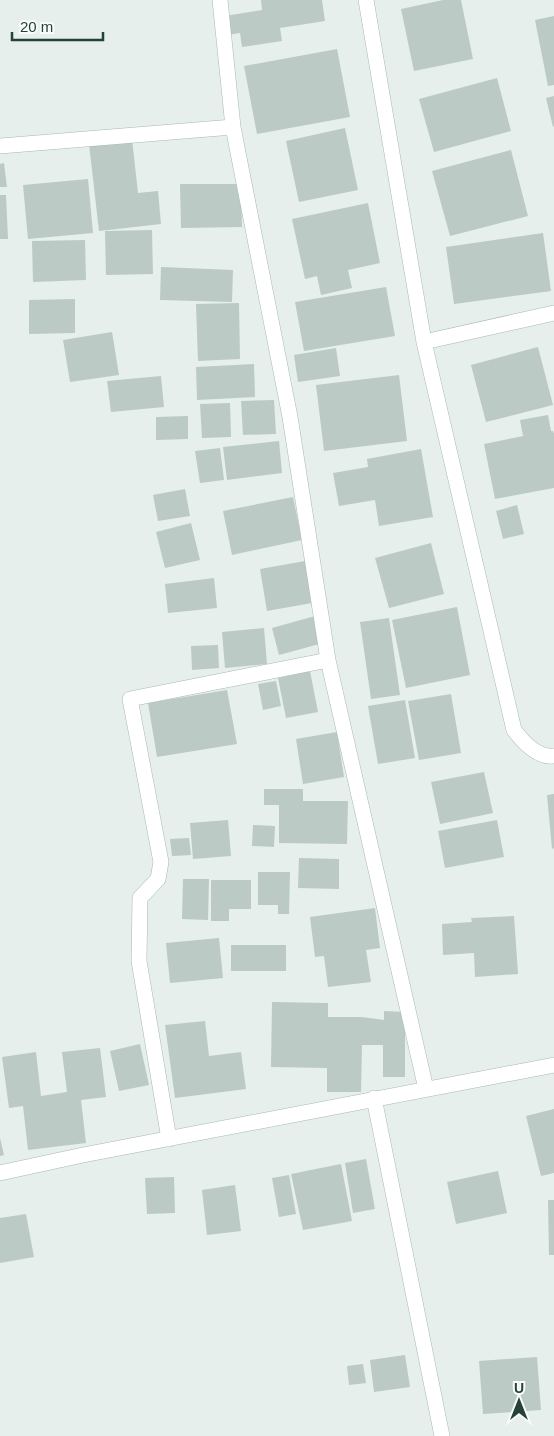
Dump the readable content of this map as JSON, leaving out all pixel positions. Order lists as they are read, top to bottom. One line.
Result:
{"scale_bar":"20 m","north":"top"}
